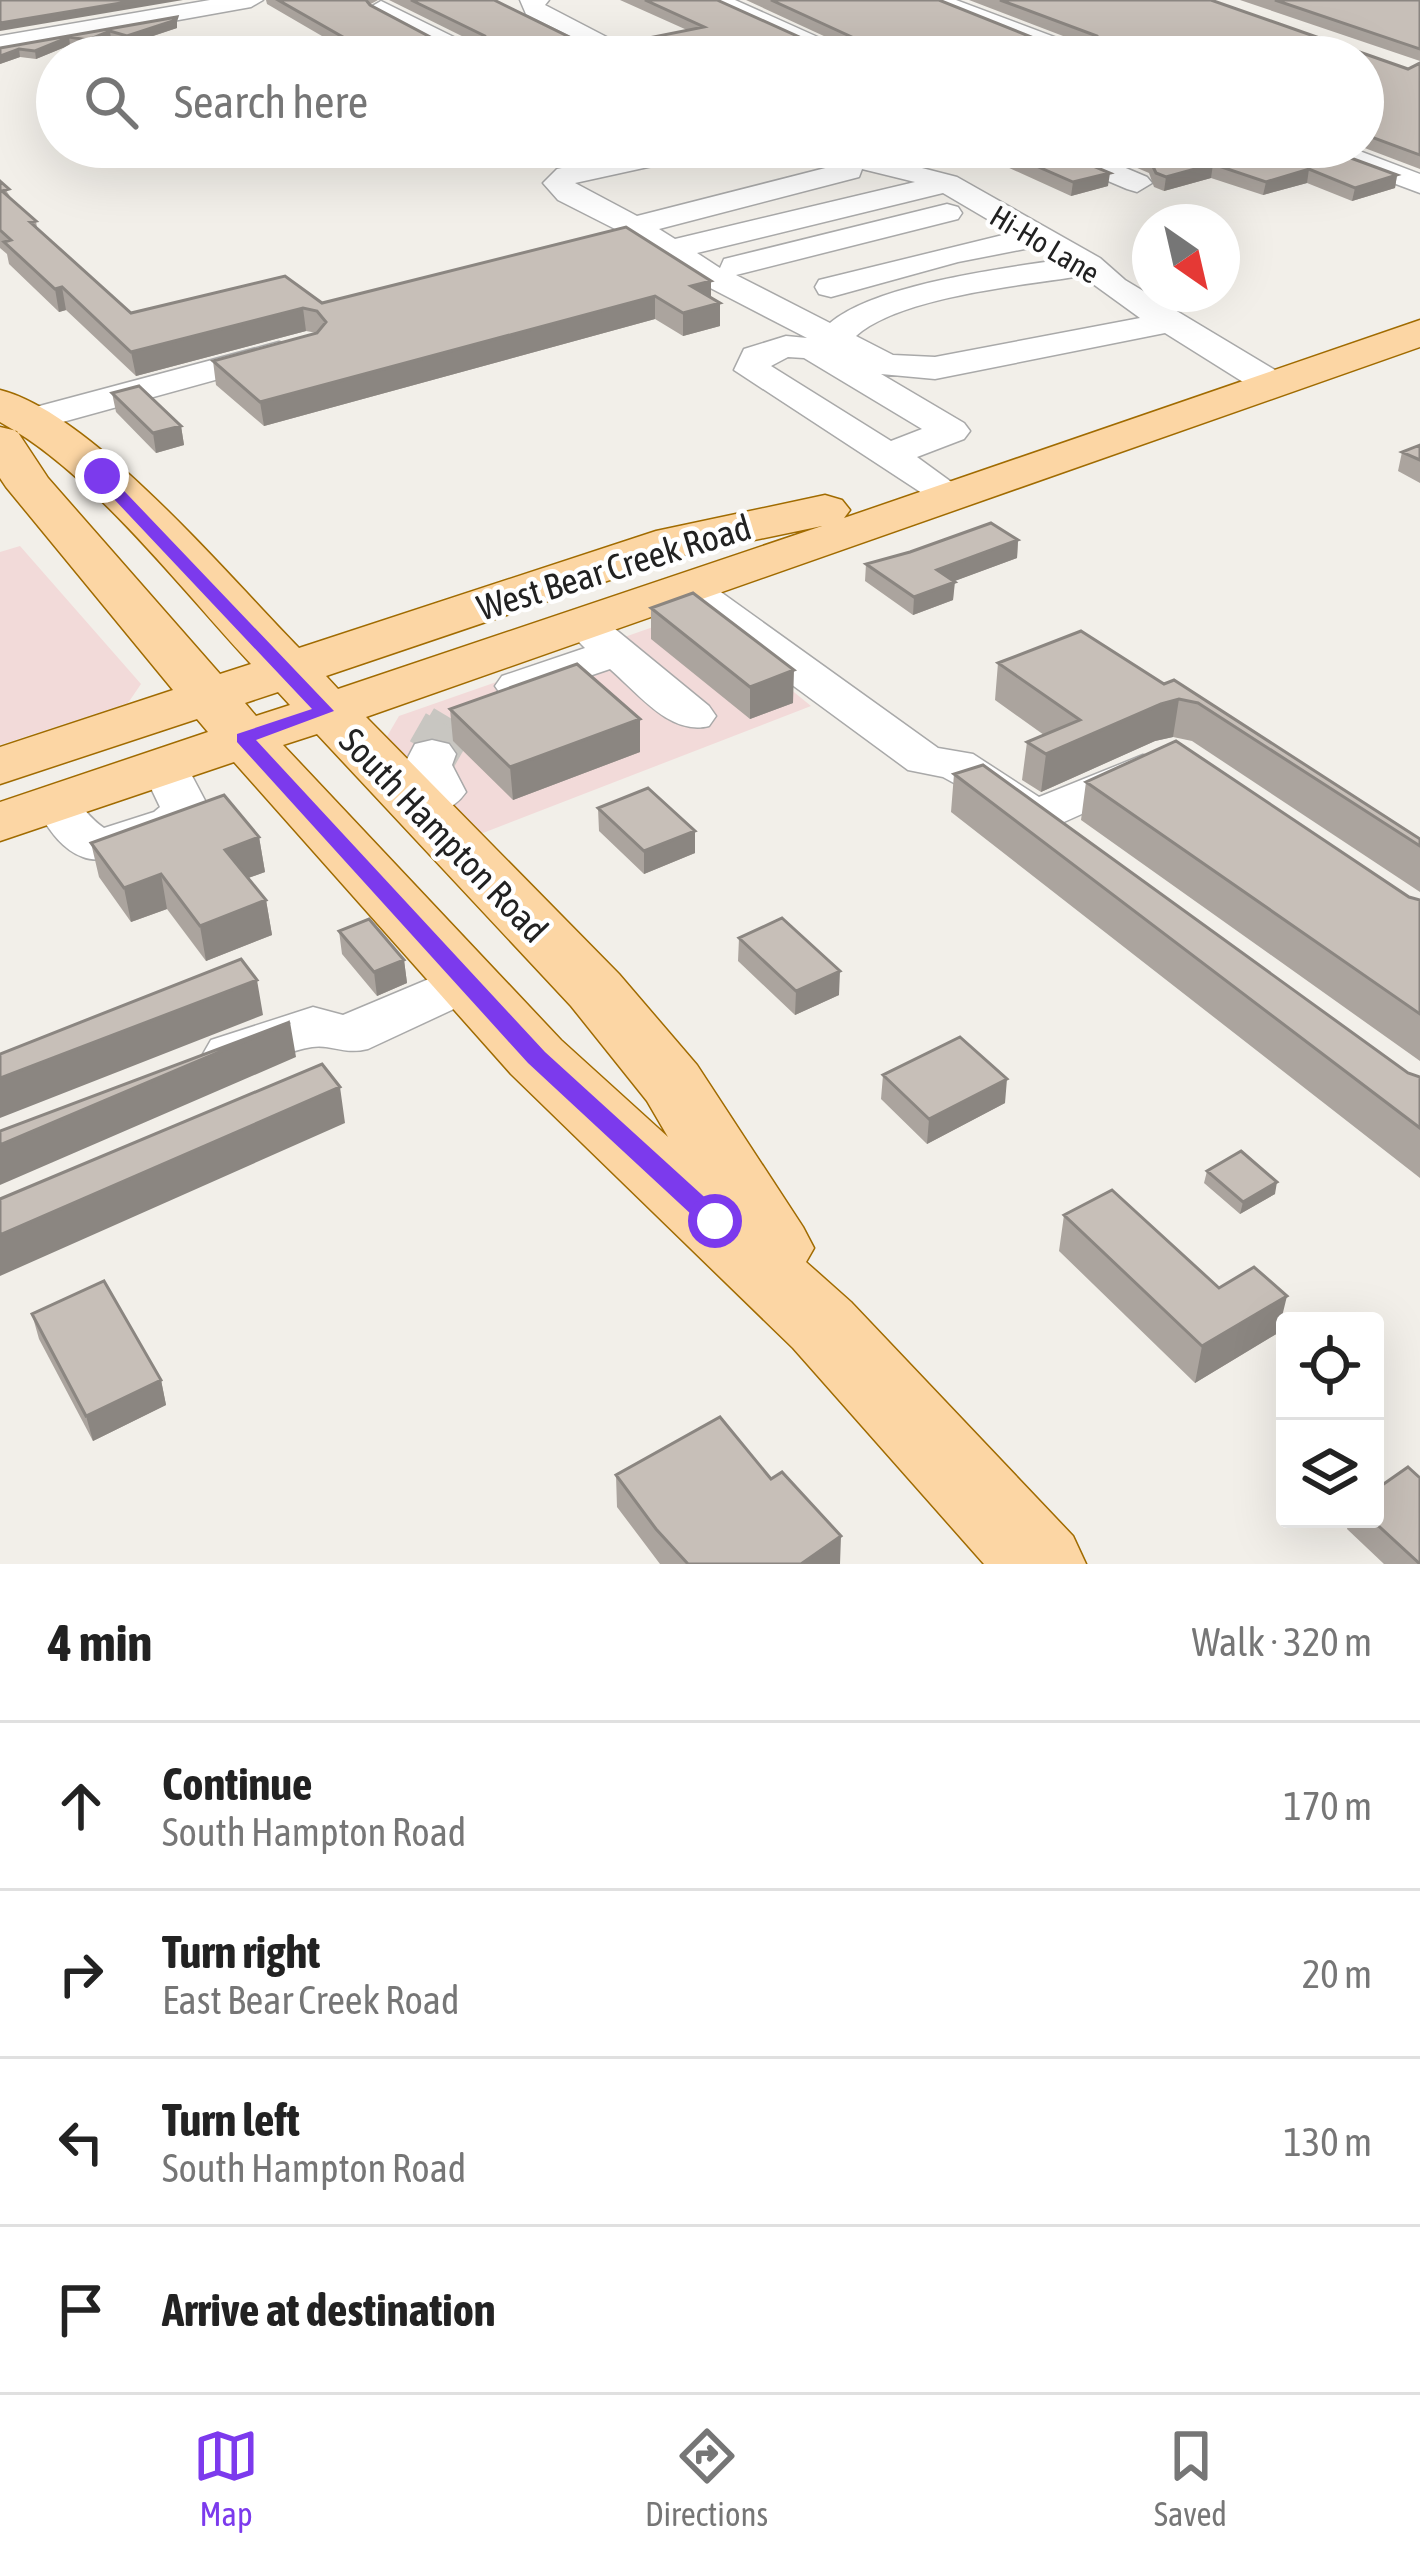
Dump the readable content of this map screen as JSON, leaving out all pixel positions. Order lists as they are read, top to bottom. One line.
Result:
{"streets":{"main road":["West Bear Creek Road","South Hampton Road"],"street":["Hi-Ho Lane"]},"crossings":[["Hi-Ho Lane","West Bear Creek Road"],["West Bear Creek Road","South Hampton Road"]],"north":"bottom right","page":{"search":"Search here","heading":["4 min","Walk · 320 m"],"list":[["Continue","South Hampton Road","170 m"],["Turn right","East Bear Creek Road","20 m"],["Turn left","South Hampton Road","130 m"],"Arrive at destination"],"nav":["Map","Directions","Saved"]}}
